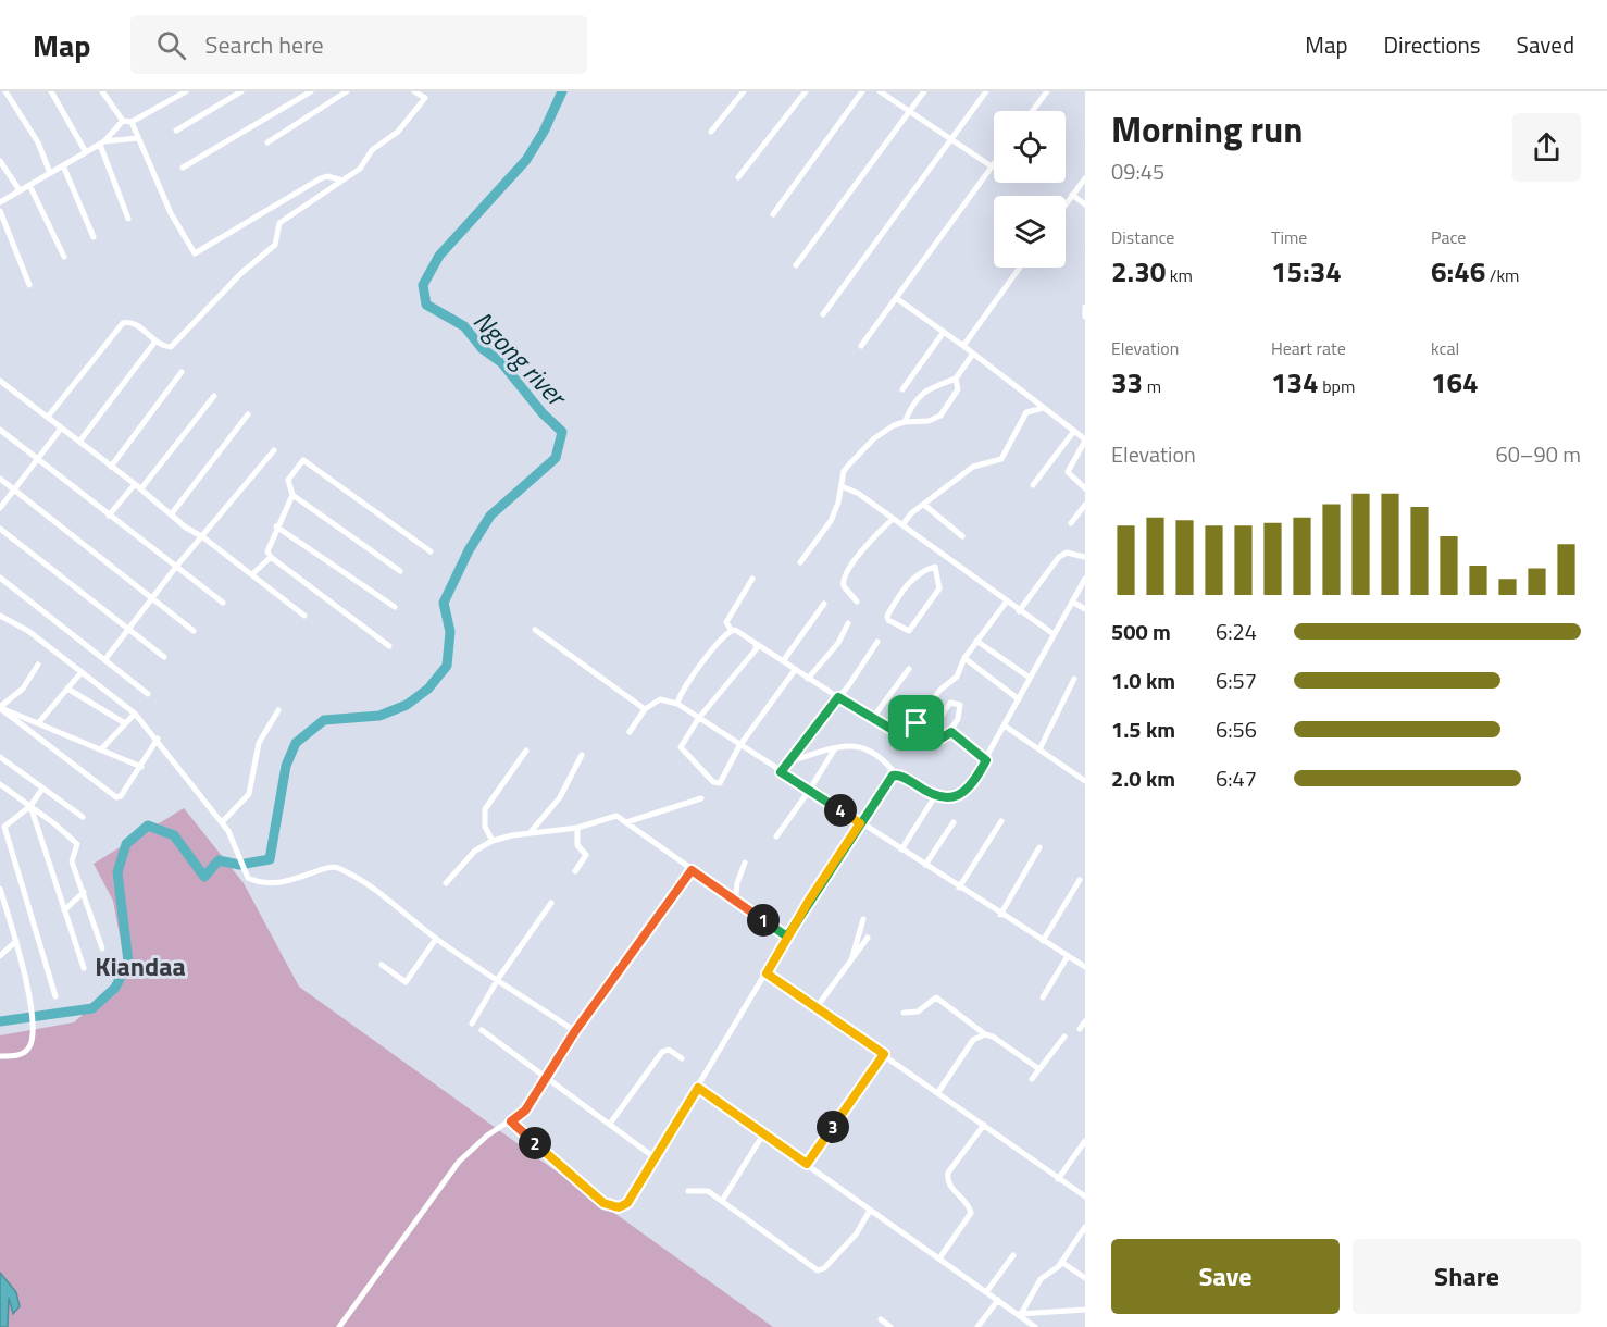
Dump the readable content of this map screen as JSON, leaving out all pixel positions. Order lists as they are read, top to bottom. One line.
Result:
{"districts":["Kiandaa"],"water":["Ngong river"],"page":{"header":"Map","search":"Search here","nav":["Map","Directions","Saved"],"heading":["Morning run","09:45"],"stats":[["Distance","2.30 km"],["Time","15:34"],["Pace","6:46 /km"],["Elevation","33 m"],["Heart rate","134 bpm"],["kcal","164"]],"chart":["Elevation","60–90 m"],"list":[{"name":"500 m","note":"6:24"},{"name":"1.0 km","note":"6:57"},{"name":"1.5 km","note":"6:56"},{"name":"2.0 km","note":"6:47"}],"pins":["4","1","3","2"],"buttons":["Save","Share"]}}
